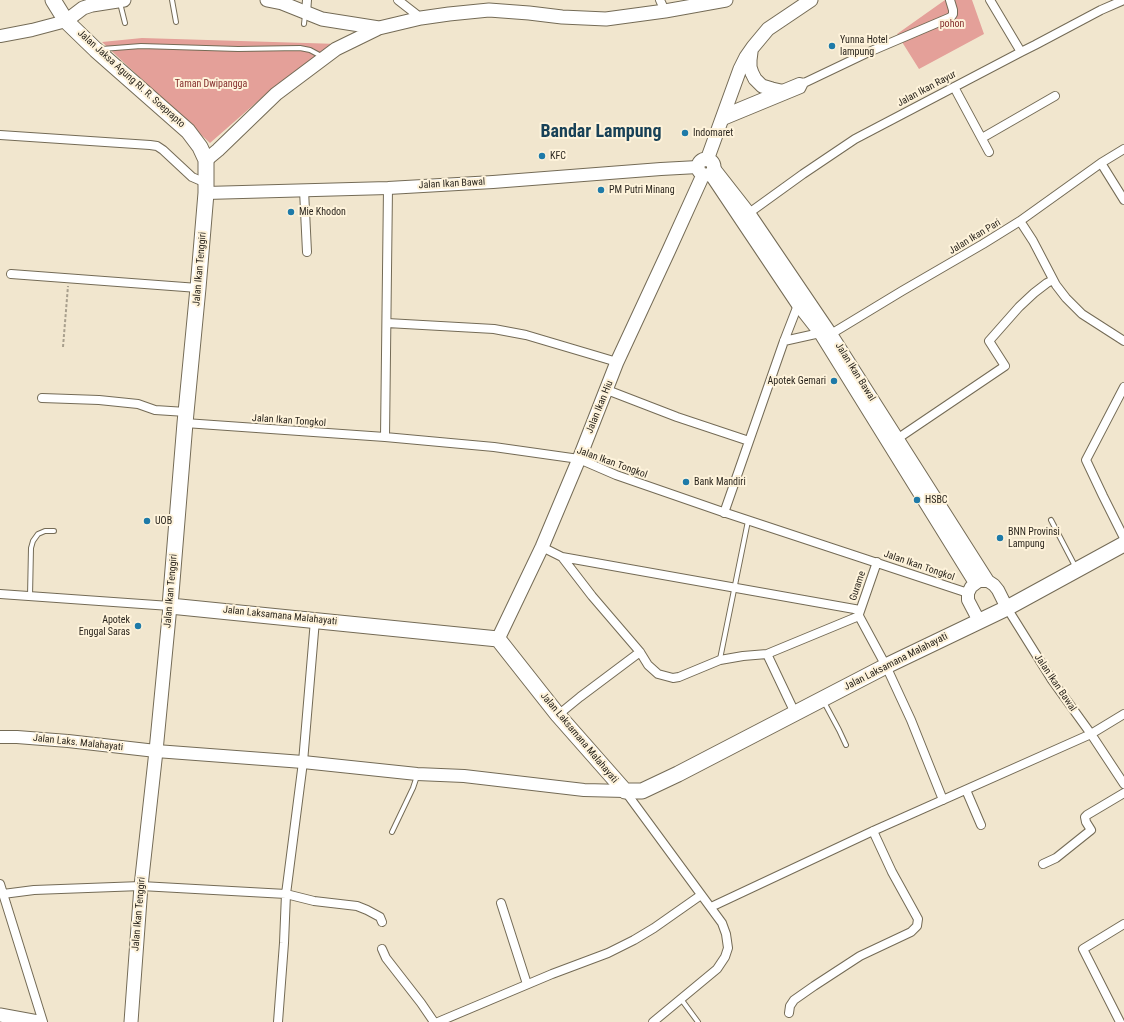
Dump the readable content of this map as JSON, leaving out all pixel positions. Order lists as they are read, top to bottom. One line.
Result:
{"streets":{"highway":["Jalan Jaksa Agung RI. R. Soeprapto","Jalan Ikan Tenggiri","Jalan Laksamana Malahayati"],"main road":["Jalan Ikan Hiu"],"street":["Jalan Ikan Rayur","Jalan Ikan Bawal","Jalan Ikan Pari","Jalan Ikan Tongkol","Gurame","Jalan Laks. Malahayati"]},"crossings":[["Jalan Jaksa Agung RI. R. Soeprapto","Jalan Ikan Tenggiri"],["Jalan Ikan Rayur","Jalan Ikan Bawal"],["Jalan Ikan Bawal","Jalan Ikan Pari"],["Jalan Ikan Bawal","Jalan Ikan Tenggiri"],["Jalan Ikan Bawal","Jalan Ikan Hiu"],["Jalan Ikan Bawal","Jalan Ikan Tongkol"],["Jalan Ikan Bawal","Jalan Laksamana Malahayati"],["Jalan Ikan Tenggiri","Jalan Ikan Tongkol"],["Jalan Ikan Tenggiri","Jalan Laksamana Malahayati"],["Jalan Ikan Tenggiri","Jalan Laks. Malahayati"],["Jalan Ikan Hiu","Jalan Ikan Tongkol"],["Jalan Ikan Hiu","Jalan Laksamana Malahayati"],["Jalan Ikan Tongkol","Gurame"],["Jalan Laksamana Malahayati","Jalan Laks. Malahayati"]],"districts":["Bandar Lampung"],"parks":["pohon","Taman Dwipangga"],"places":["Yunna Hotel lampung","Indomaret","KFC","PM Putri Minang","Mie Khodon","Apotek Gemari","Bank Mandiri","HSBC","UOB","BNN Provinsi Lampung","Apotek Enggal Saras"]}
